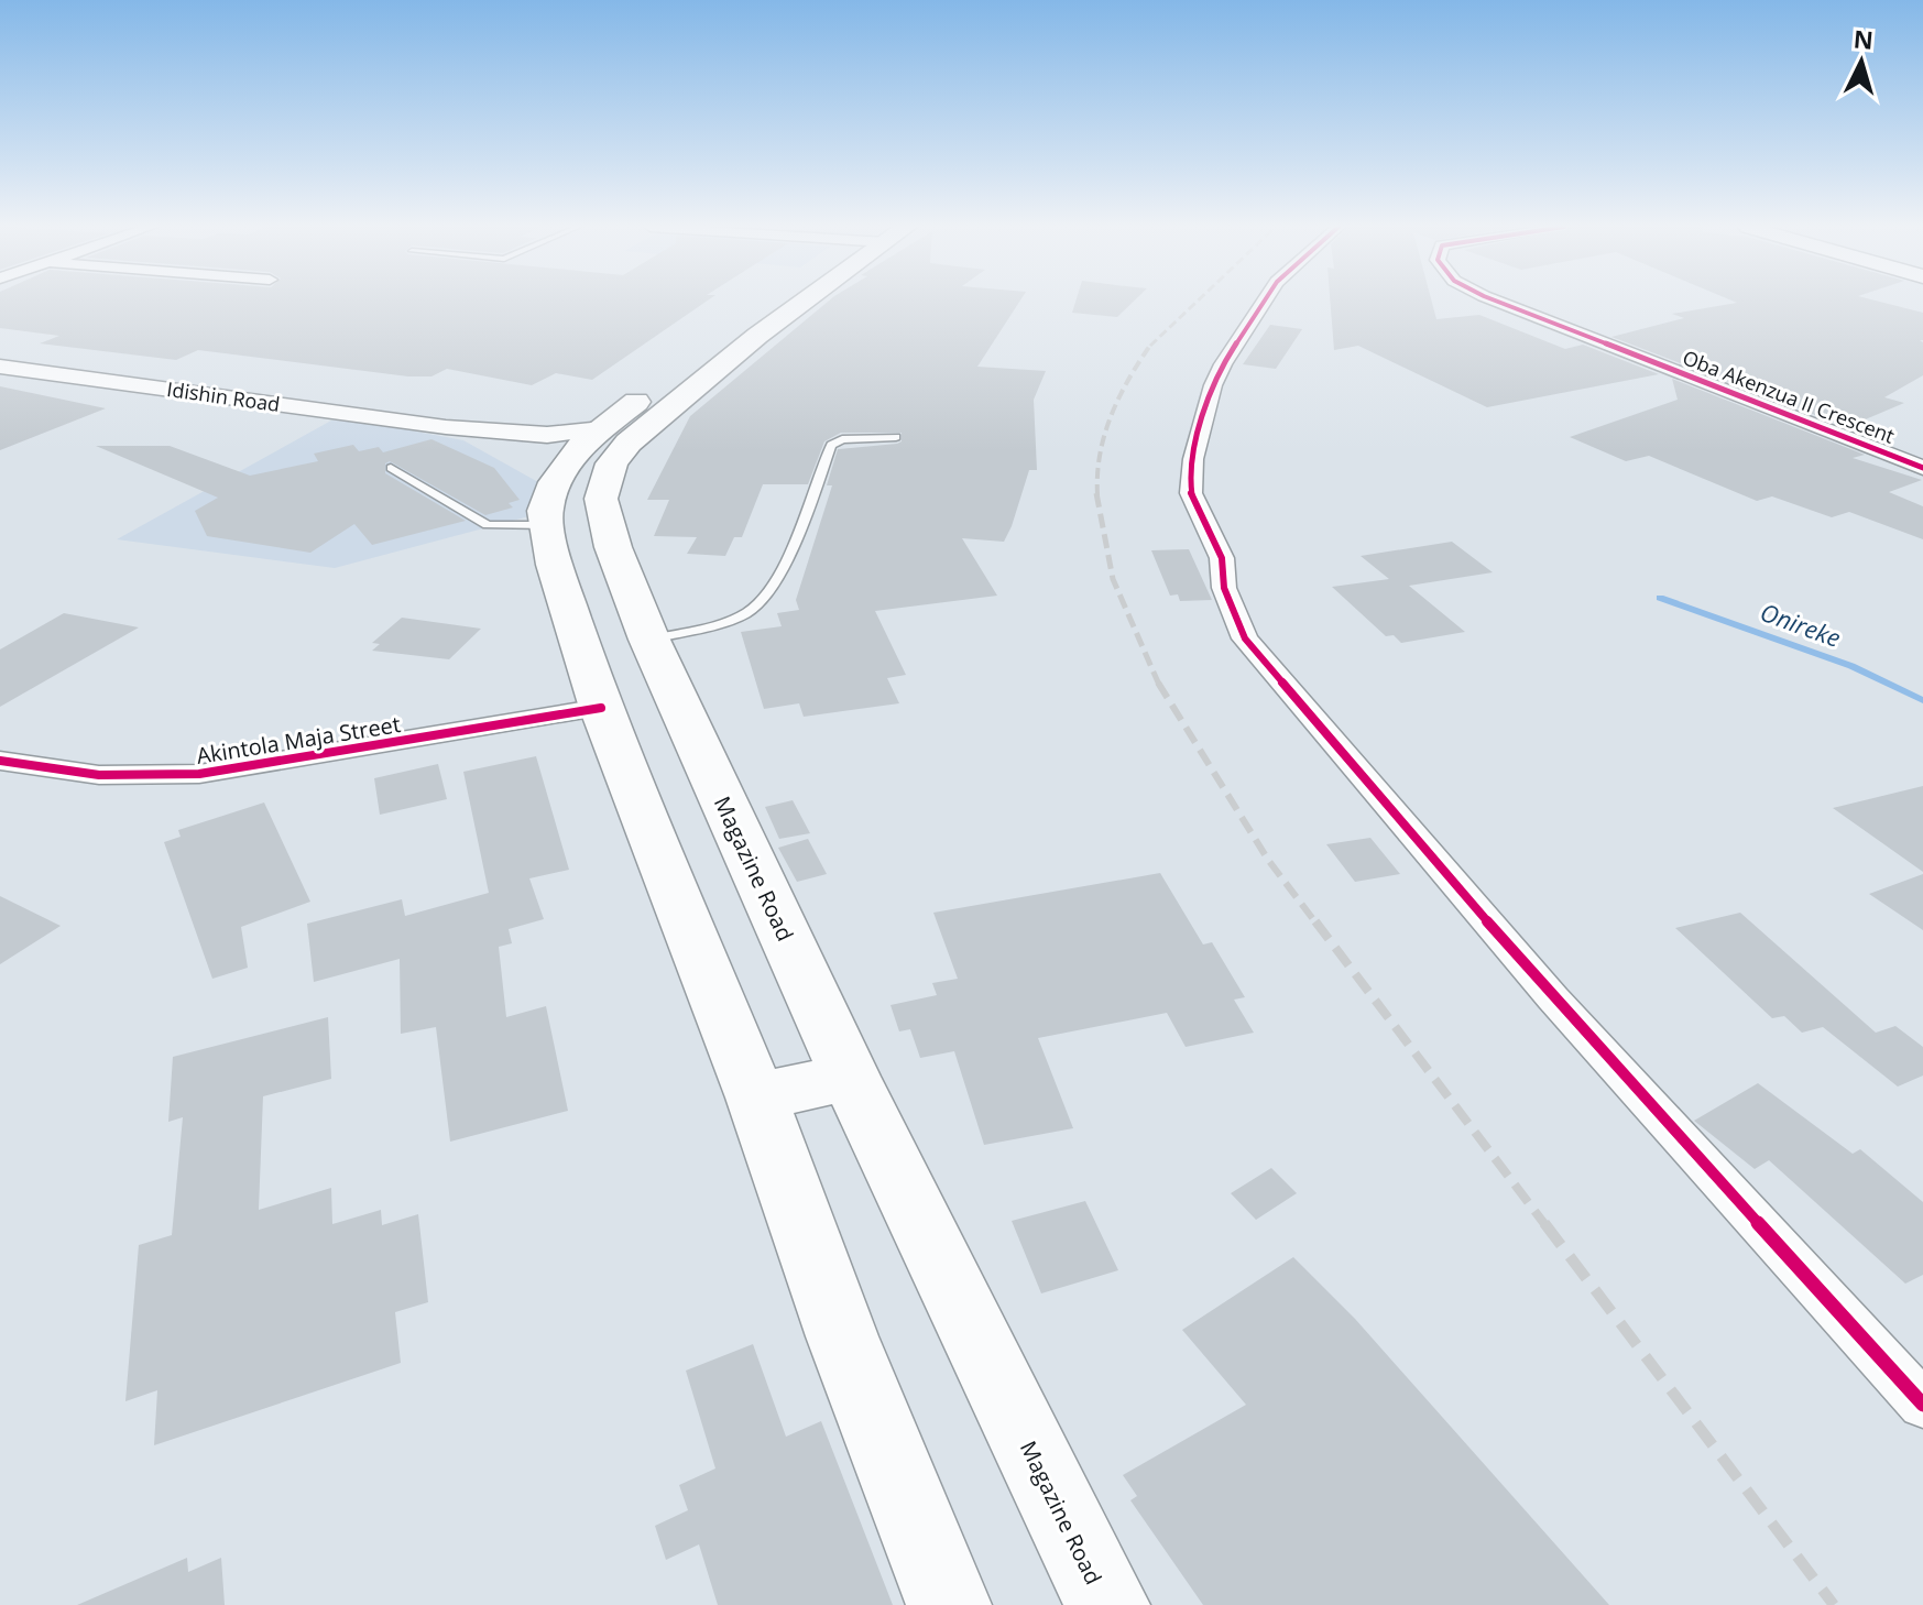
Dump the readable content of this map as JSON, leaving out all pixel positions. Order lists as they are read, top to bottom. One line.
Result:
{"streets":{"main road":["Magazine Road"],"street":["Idishin Road","Oba Akenzua II Crescent","Akintola Maja Street"]},"water":["Onireke"],"north":"top"}
